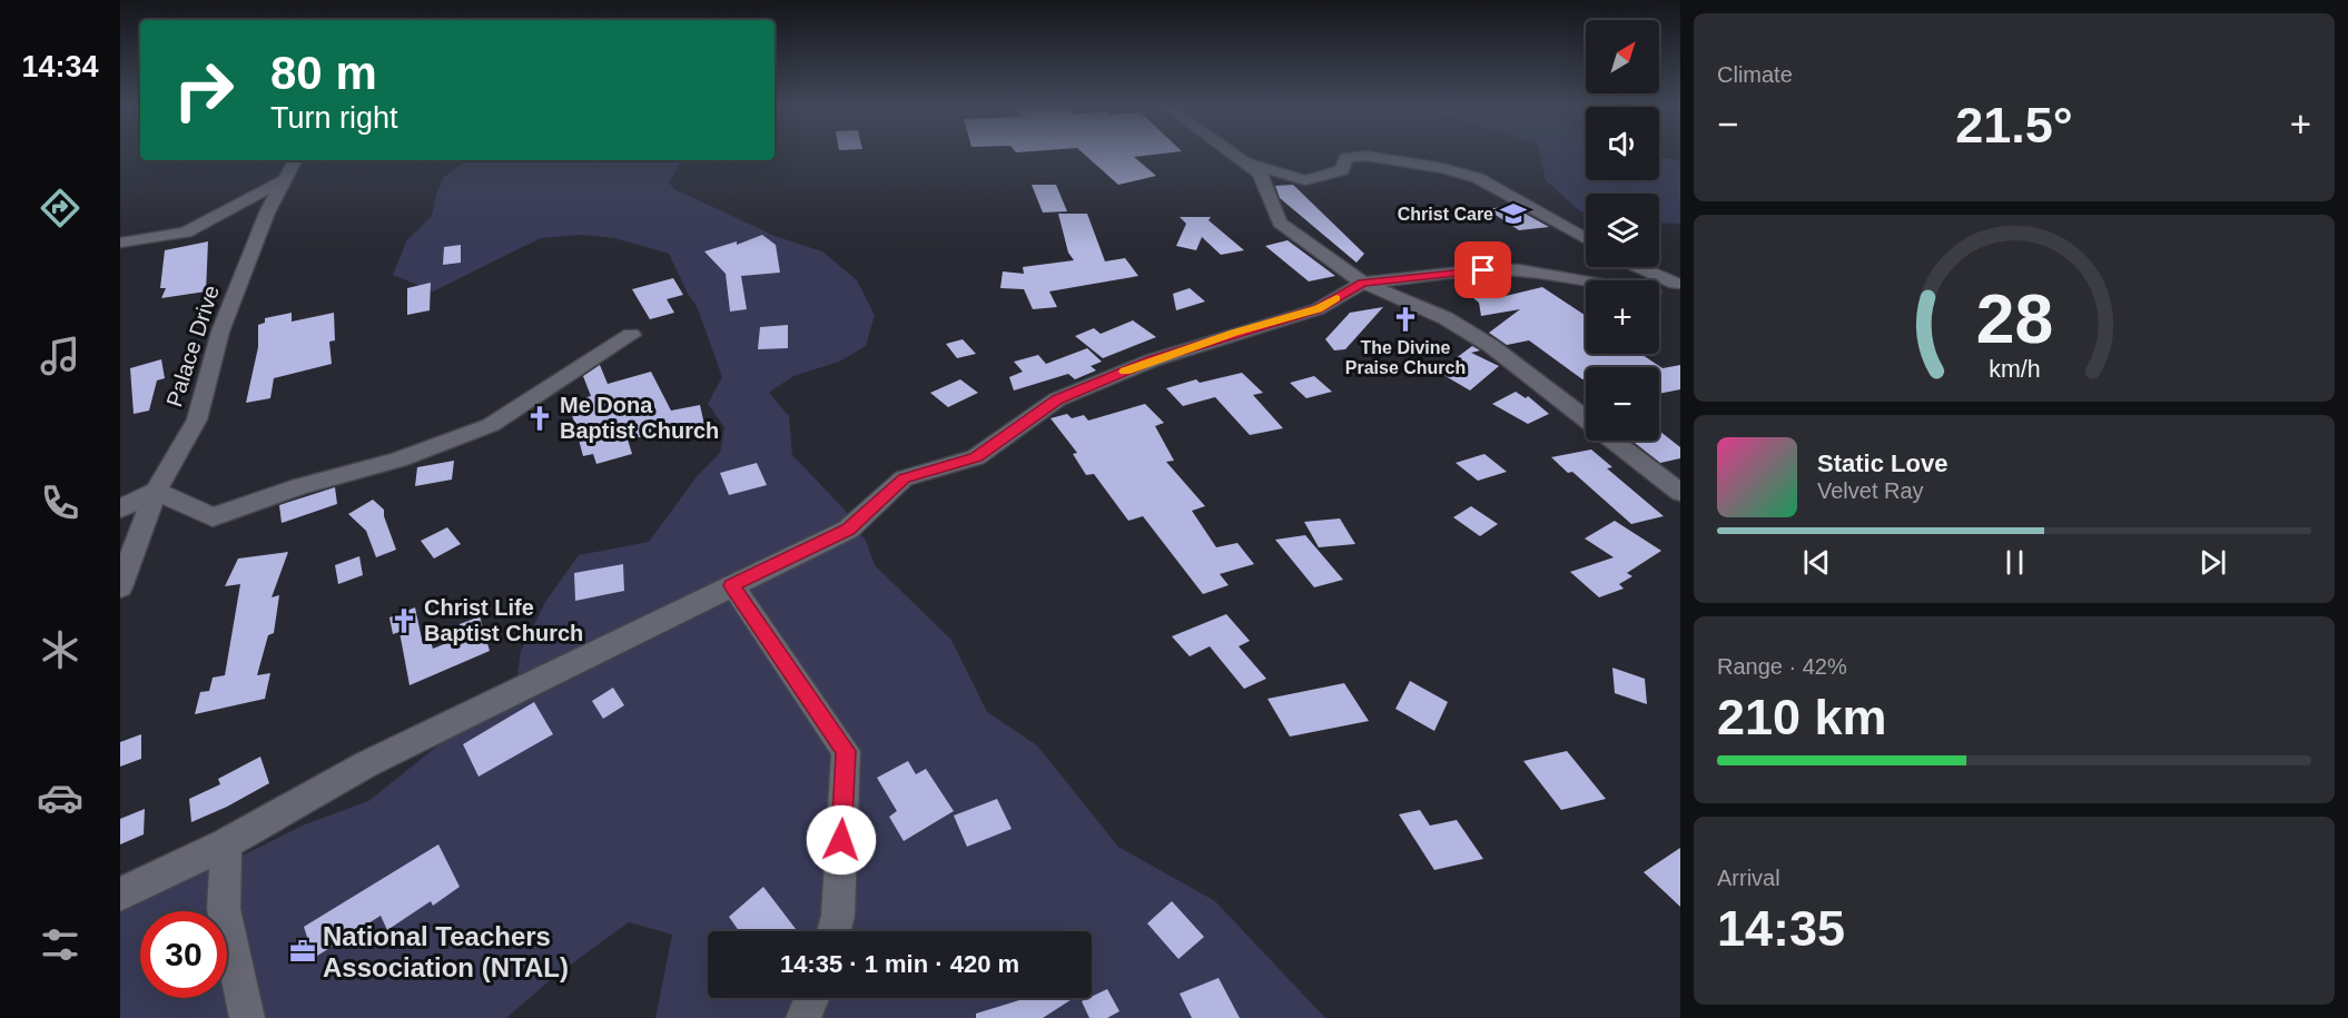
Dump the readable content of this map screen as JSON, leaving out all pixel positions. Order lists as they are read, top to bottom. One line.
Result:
{"streets":{"street":["Palace Drive"]},"places":{"school or university":["Christ Care"],"church":["The Divine Praise Church","Me Dona Baptist Church","Christ Life Baptist Church"],"office":["National Teachers Association (NTAL)"]},"north":"top right","page":{"tabs":"14:34","tile":["Climate",["Range · 42%","210 km"],["Arrival","14:35"]],"map_buttons":["+","−"],"turn":["80 m","Turn right"],"heat":["−","21.5°","+"],"song":["Static Love","Velvet Ray"],"limit":"30","trip":"14:35 · 1 min · 420 m","gauge":["28","km/h"]}}
